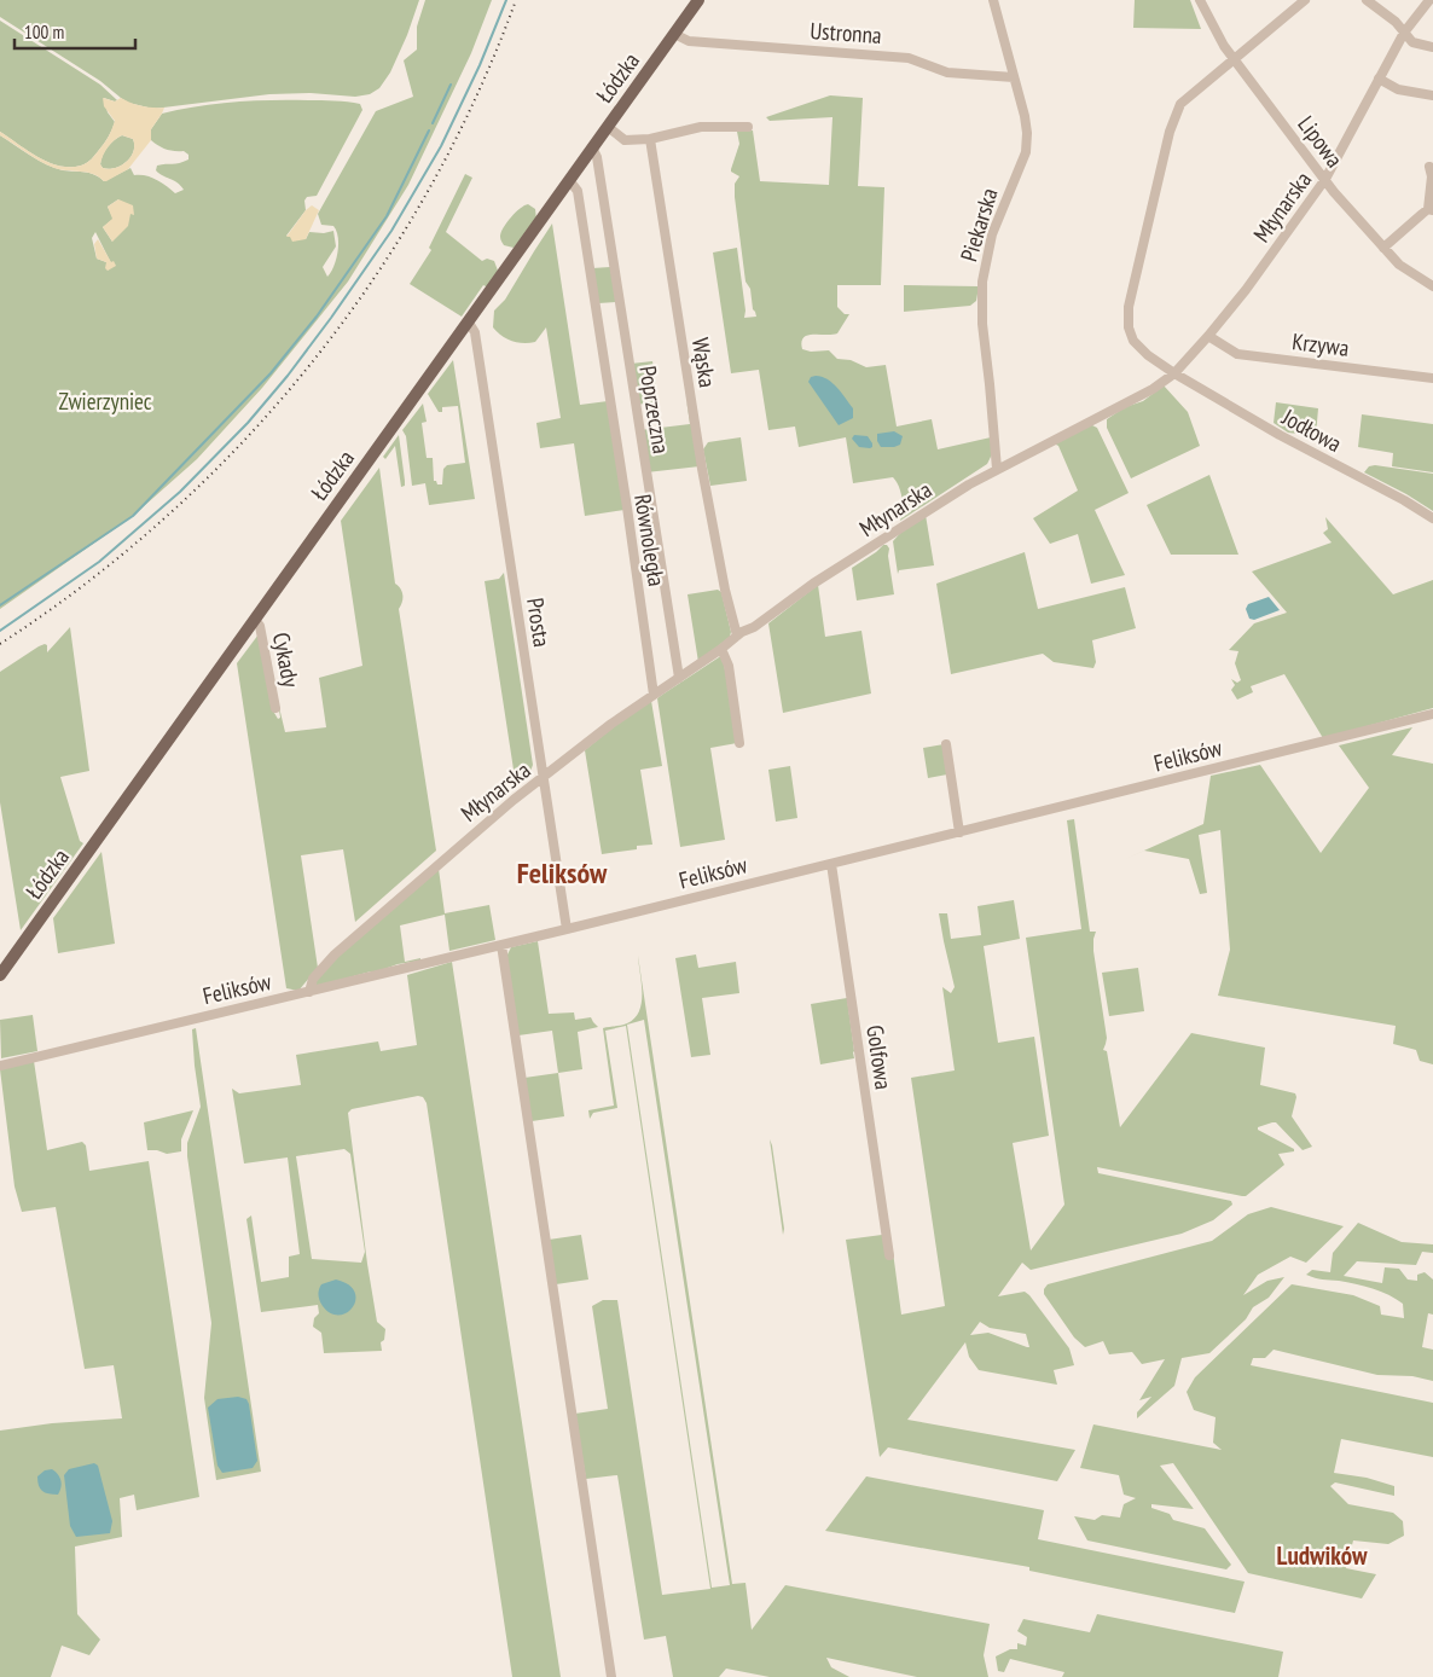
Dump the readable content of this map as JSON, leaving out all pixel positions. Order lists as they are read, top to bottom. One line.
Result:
{"streets":{"main road":["Łódzka"],"street":["Ustronna","Lipowa","Młynarska","Piekarska","Krzywa","Wąska","Poprzeczna","Jodłowa","Równoległa","Prosta","Cykady","Feliksów","Golfowa"]},"crossings":[["Ustronna","Łódzka"],["Ustronna","Piekarska"],["Łódzka","Poprzeczna"],["Łódzka","Równoległa"],["Łódzka","Prosta"],["Łódzka","Cykady"],["Lipowa","Młynarska"],["Lipowa","Jodłowa"],["Młynarska","Piekarska"],["Młynarska","Krzywa"],["Młynarska","Wąska"],["Młynarska","Poprzeczna"],["Młynarska","Jodłowa"],["Młynarska","Równoległa"],["Młynarska","Prosta"],["Młynarska","Feliksów"],["Prosta","Feliksów"],["Feliksów","Golfowa"]],"districts":["Feliksów","Ludwików"],"parks":["Zwierzyniec"],"scale_bar":"100 m"}
